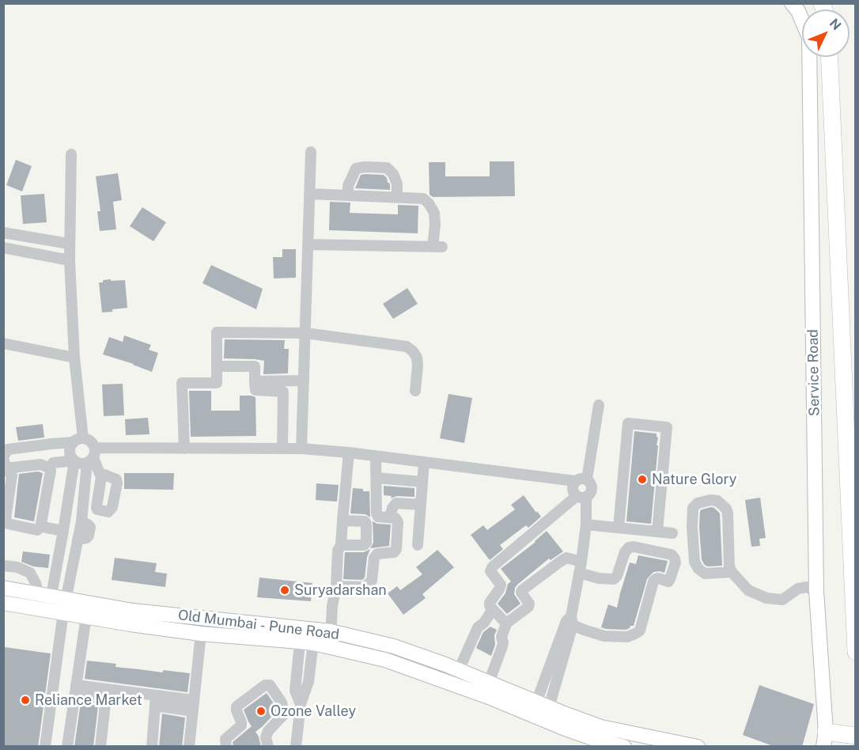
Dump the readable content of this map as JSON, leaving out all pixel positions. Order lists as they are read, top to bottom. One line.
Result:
{"streets":{"main road":["Service Road","Old Mumbai - Pune Road"]},"places":["Nature Glory","Suryadarshan","Reliance Market","Ozone Valley"],"north":"top right"}
